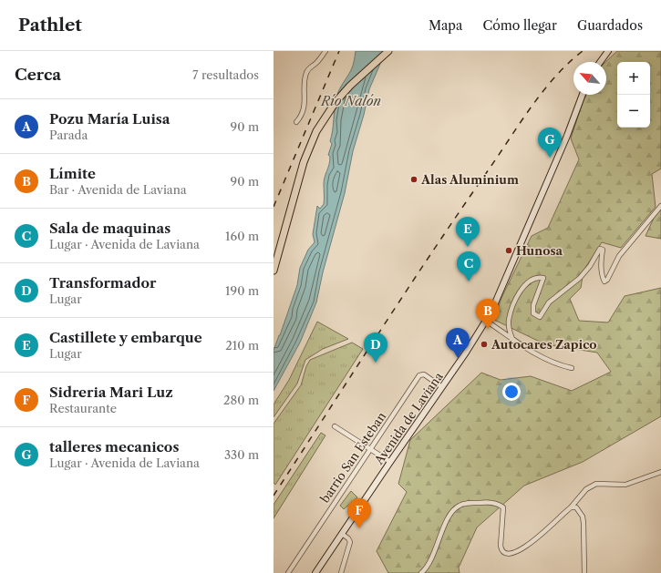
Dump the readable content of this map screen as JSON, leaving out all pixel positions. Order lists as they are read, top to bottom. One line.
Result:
{"streets":{"street":["Avenida de Laviana","barrio San Esteban"]},"crossings":[["Avenida de Laviana","barrio San Esteban"]],"water":["Río Nalón"],"places":["Alas Aluminium","Hunosa","Autocares Zapico"],"north":"top left","page":{"header":"Pathlet","nav":["Mapa","Cómo llegar","Guardados"],"heading":["Cerca","7 resultados"],"map_buttons":["+","−"],"list":[{"mark":"A","name":"Pozu María Luisa","note":"Parada","value":"90 m"},{"mark":"B","name":"Límite","note":"Bar · Avenida de Laviana","value":"90 m"},{"mark":"C","name":"Sala de maquinas","note":"Lugar · Avenida de Laviana","value":"160 m"},{"mark":"D","name":"Transformador","note":"Lugar","value":"190 m"},{"mark":"E","name":"Castillete y embarque","note":"Lugar","value":"210 m"},{"mark":"F","name":"Sidreria Mari Luz","note":"Restaurante","value":"280 m"},{"mark":"G","name":"talleres mecanicos","note":"Lugar · Avenida de Laviana","value":"330 m"}],"pins":["G","E","C","B","A","D","F"]}}
